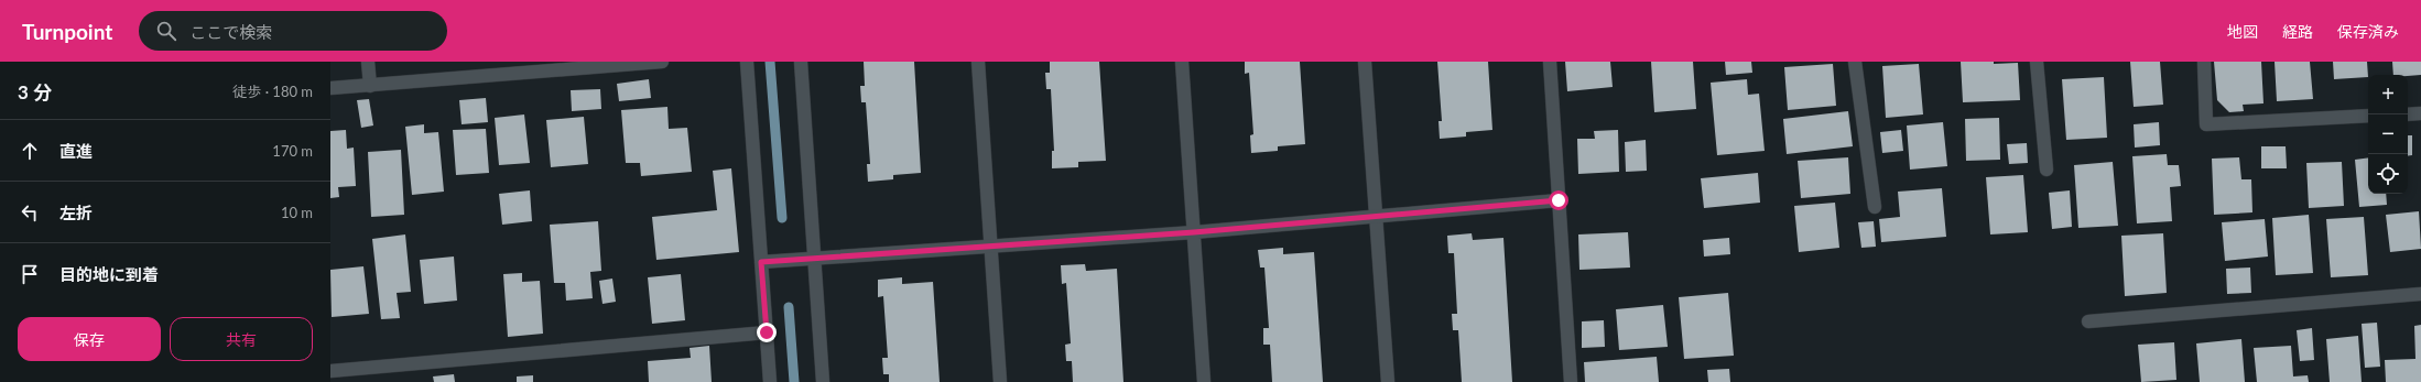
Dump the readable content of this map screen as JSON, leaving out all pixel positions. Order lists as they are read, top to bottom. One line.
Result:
{"page":{"header":"Turnpoint","search":"ここで検索","nav":["地図","経路","保存済み"],"heading":["3 分","徒歩 · 180 m"],"map_buttons":["+","−"],"list":[["直進","170 m"],["左折","10 m"],"目的地に到着"],"buttons":["保存","共有"]}}
